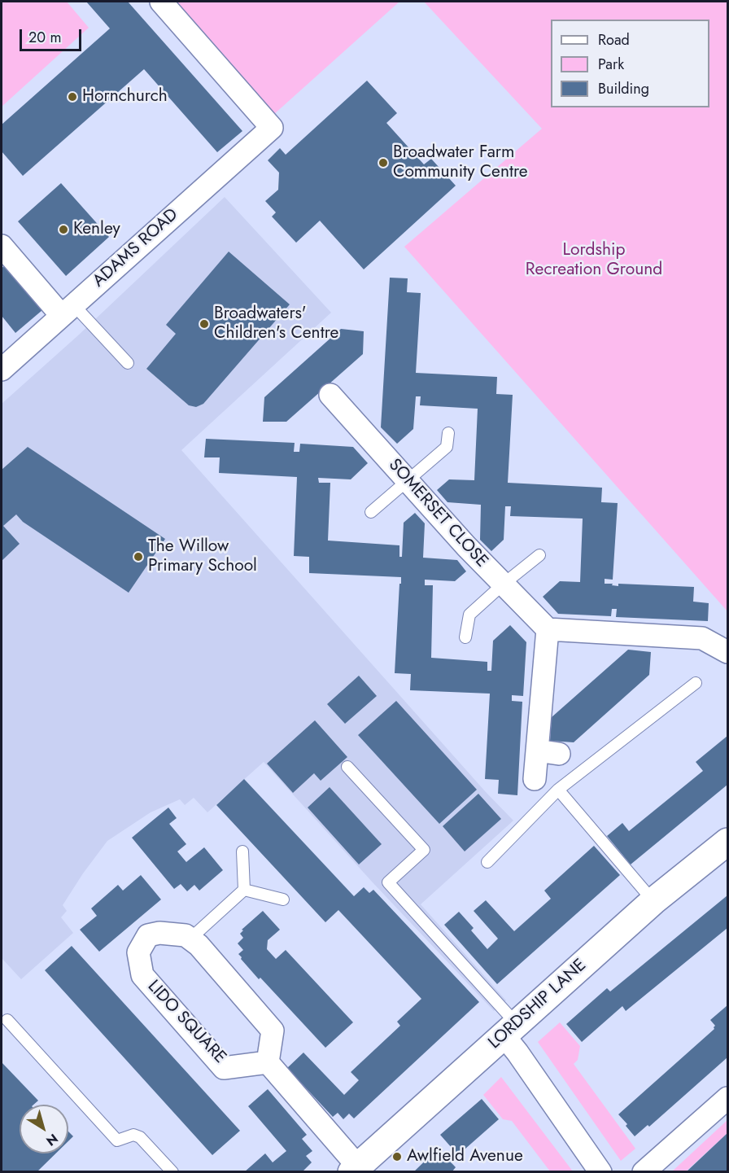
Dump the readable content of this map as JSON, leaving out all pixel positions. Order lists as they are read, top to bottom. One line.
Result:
{"streets":{"main road":["LORDSHIP LANE"],"street":["ADAMS ROAD","SOMERSET CLOSE","LIDO SQUARE"]},"parks":["Lordship Recreation Ground"],"places":["Hornchurch","Broadwater Farm Community Centre","Kenley","Broadwaters' Children's Centre","The Willow Primary School","Awlfield Avenue"],"legend":["Road","Park","Building"],"scale_bar":"20 m","north":"bottom right"}
